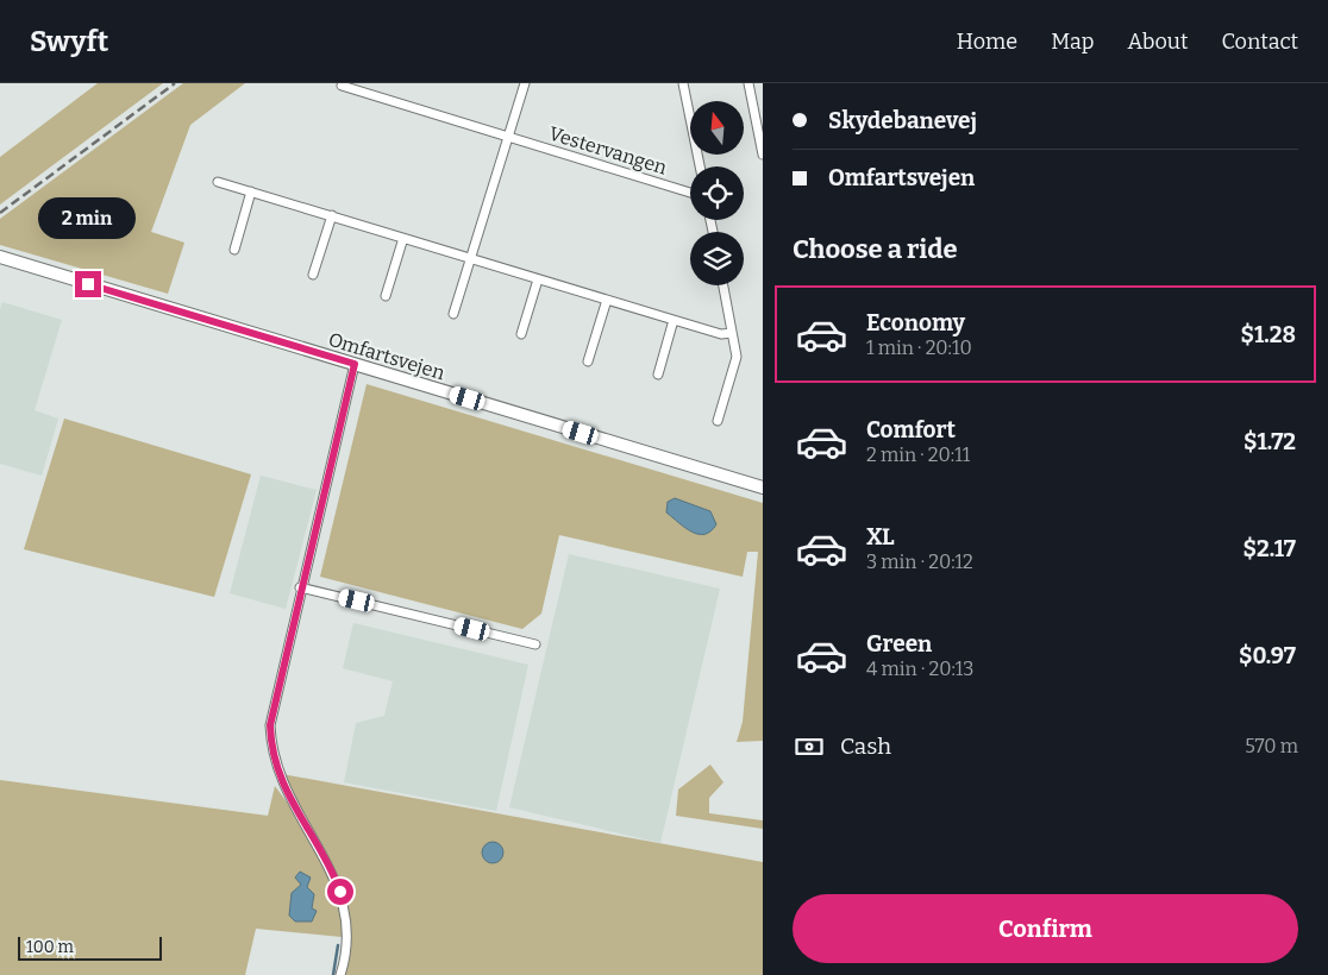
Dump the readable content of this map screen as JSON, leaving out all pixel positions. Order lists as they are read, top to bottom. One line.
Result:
{"streets":{"main road":["Omfartsvejen"],"street":["Vestervangen"]},"scale_bar":"100 m","north":"top","page":{"header":"Swyft","nav":["Home","Map","About","Contact"],"banner":["Skydebanevej","Omfartsvejen"],"bubble":"2 min","heading":"Choose a ride","list":[{"name":"Economy","note":"1 min · 20:10","value":"$1.28"},{"name":"Comfort","note":"2 min · 20:11","value":"$1.72"},{"name":"XL","note":"3 min · 20:12","value":"$2.17"},{"name":"Green","note":"4 min · 20:13","value":"$0.97"}],"pay":["Cash","570 m"],"buttons":"Confirm","scale":"100 m"}}
